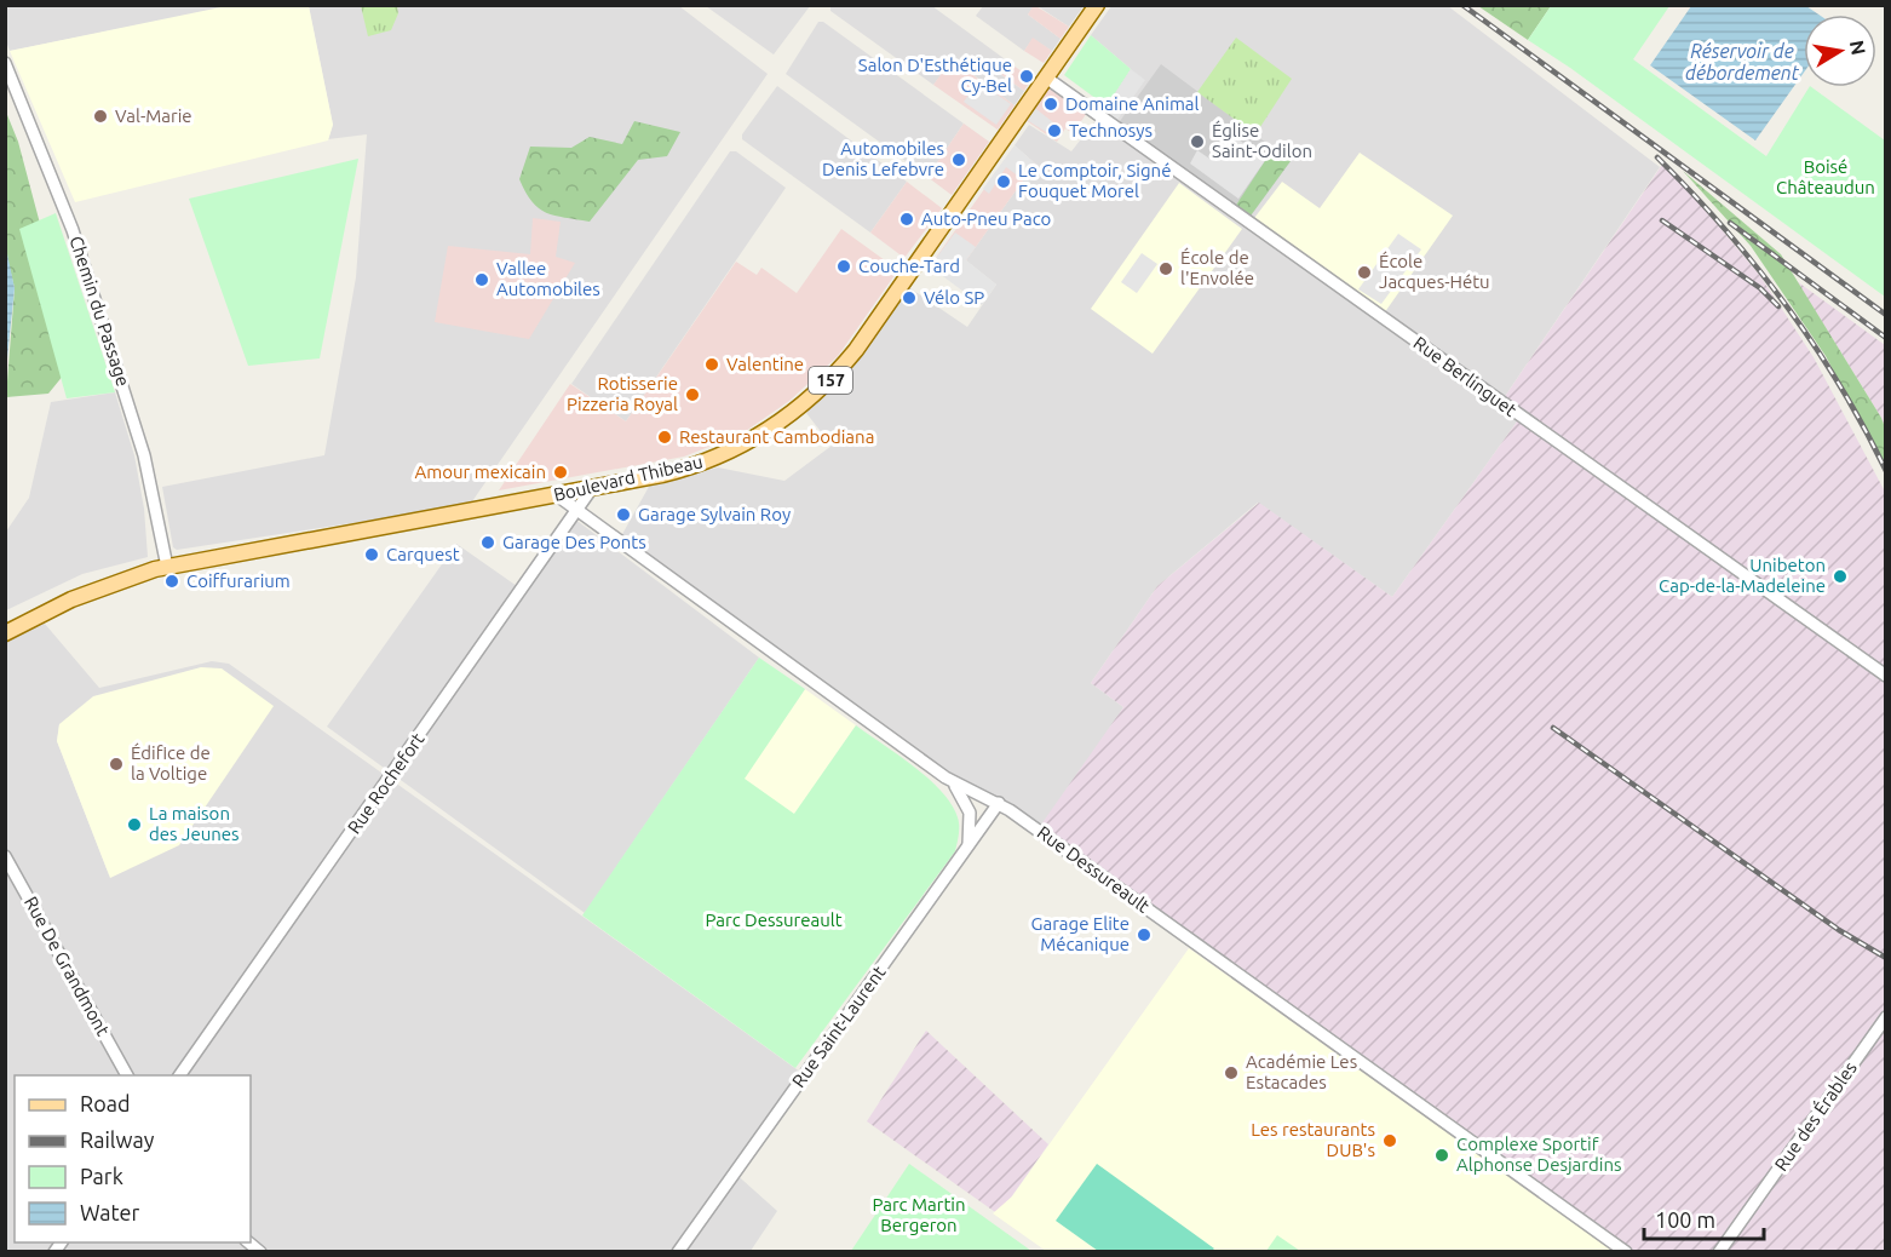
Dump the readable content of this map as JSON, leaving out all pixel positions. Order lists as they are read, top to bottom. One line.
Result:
{"streets":{"main road":["157","Boulevard Thibeau"],"street":["Chemin du Passage","Rue Berlinguet","Rue Rochefort","Rue Dessureault","Rue De Grandmont","Rue Saint-Laurent","Rue des Érables"]},"crossings":[["Chemin du Passage","Boulevard Thibeau"],["Rue Berlinguet","Boulevard Thibeau"],["Boulevard Thibeau","Rue Rochefort"],["Boulevard Thibeau","Rue Dessureault"],["Rue Rochefort","Rue Dessureault"],["Rue Dessureault","Rue Saint-Laurent"]],"water":["Réservoir de débordement"],"parks":["Boisé Châteaudun","Parc Dessureault","Parc Martin Bergeron"],"places":["Salon D'Esthétique Cy-Bel","Domaine Animal","Val-Marie","Technosys","Église Saint-Odilon","Automobiles Denis Lefebvre","Le Comptoir, Signé Fouquet Morel","Auto-Pneu Paco","Couche-Tard","École de l'Envolée","École Jacques-Hétu","Vallee Automobiles","Vélo SP","Valentine","Rotisserie Pizzeria Royal","Restaurant Cambodiana","Amour mexicain","Garage Sylvain Roy","Garage Des Ponts","Carquest","Unibeton Cap-de-la-Madeleine","Coiffurarium","Édifice de la Voltige","La maison des Jeunes","Garage Elite Mécanique","Académie Les Estacades","Les restaurants DUB's","Complexe Sportif Alphonse Desjardins"],"legend":["Road","Railway","Park","Water"],"scale_bar":"100 m","north":"right"}
